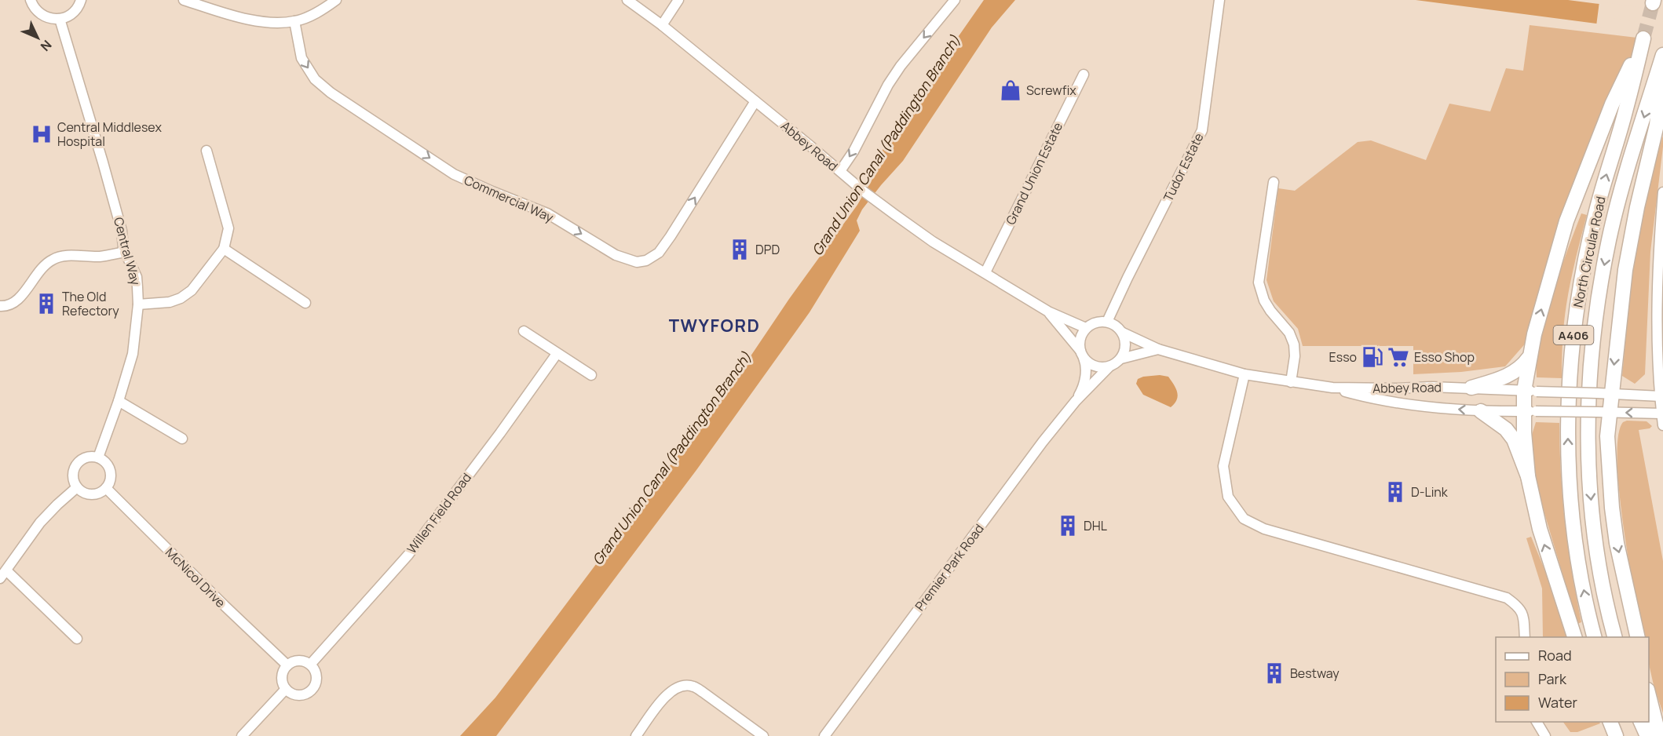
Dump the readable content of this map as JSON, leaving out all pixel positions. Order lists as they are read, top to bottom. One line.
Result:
{"streets":{"highway":["North Circular Road","A406"],"street":["Abbey Road","Tudor Estate","Grand Union Estate","Commercial Way","Central Way","Willen Field Road","Premier Park Road","McNicol Drive"]},"crossings":[["Abbey Road","Tudor Estate"],["Abbey Road","Grand Union Estate"],["Abbey Road","Commercial Way"],["Abbey Road","Premier Park Road"],["Tudor Estate","Premier Park Road"],["Central Way","McNicol Drive"],["Willen Field Road","McNicol Drive"]],"districts":["TWYFORD"],"water":["Grand Union Canal (Paddington Branch)"],"places":{"shop":["Screwfix"],"hospital":["Central Middlesex Hospital"],"building":["DPD","The Old Refectory","D-Link","DHL","Bestway"],"fuel station":["Esso"],"supermarket":["Esso Shop"]},"legend":["Road","Park","Water"],"north":"bottom right"}
